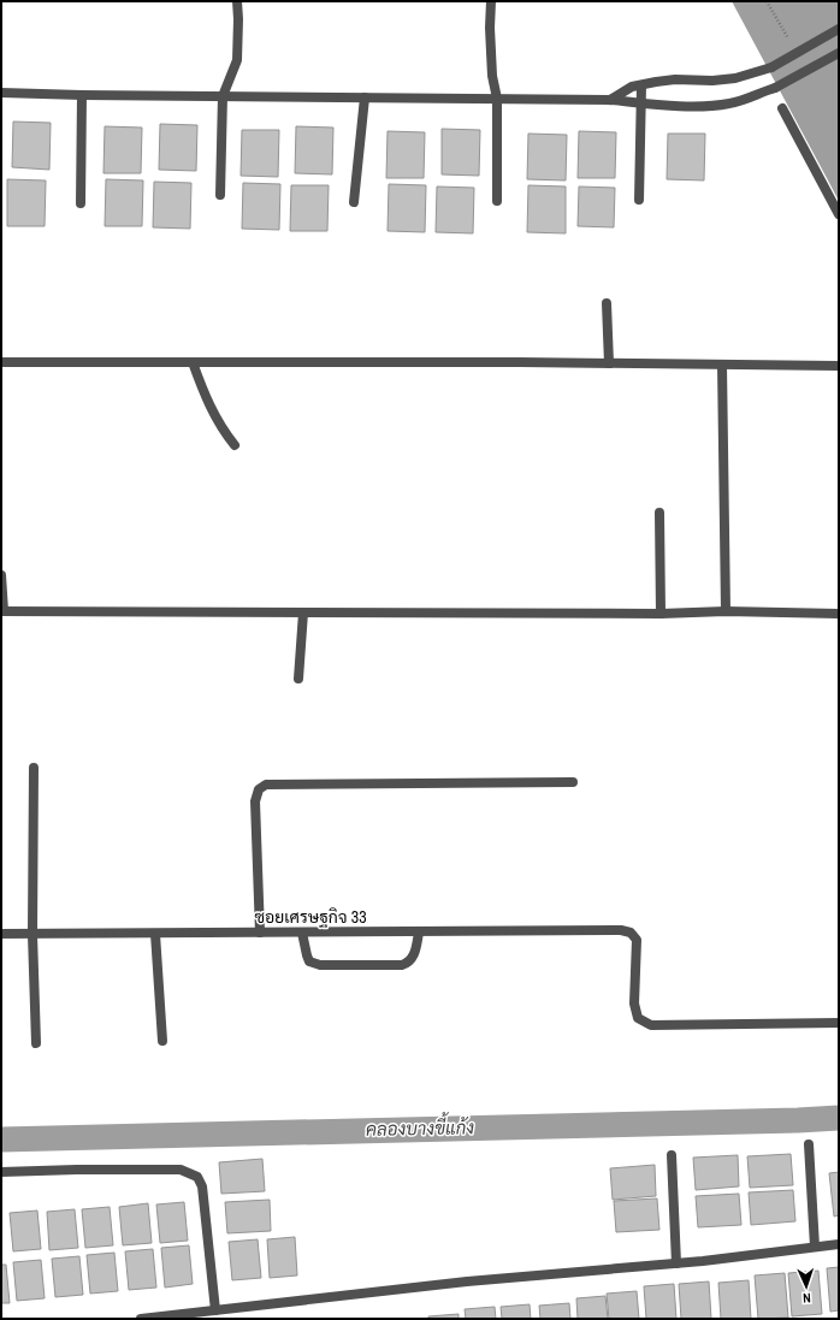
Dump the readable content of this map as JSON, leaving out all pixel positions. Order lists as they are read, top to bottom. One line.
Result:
{"streets":{"street":["ซอยเศรษฐกิจ 33"]},"water":["คลองบางขี้แก้ง"],"north":"bottom"}
